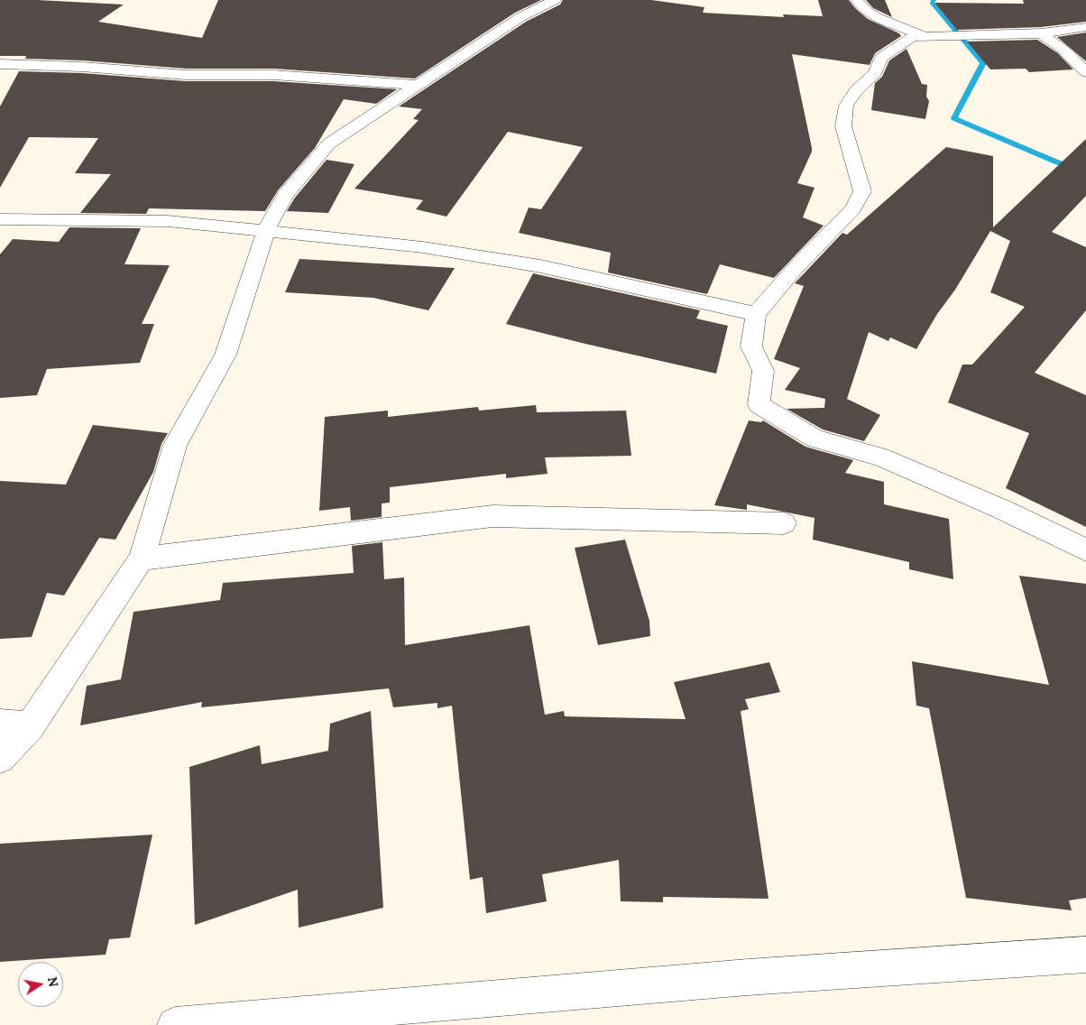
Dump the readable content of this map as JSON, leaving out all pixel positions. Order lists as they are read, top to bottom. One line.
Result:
{"north":"right"}
